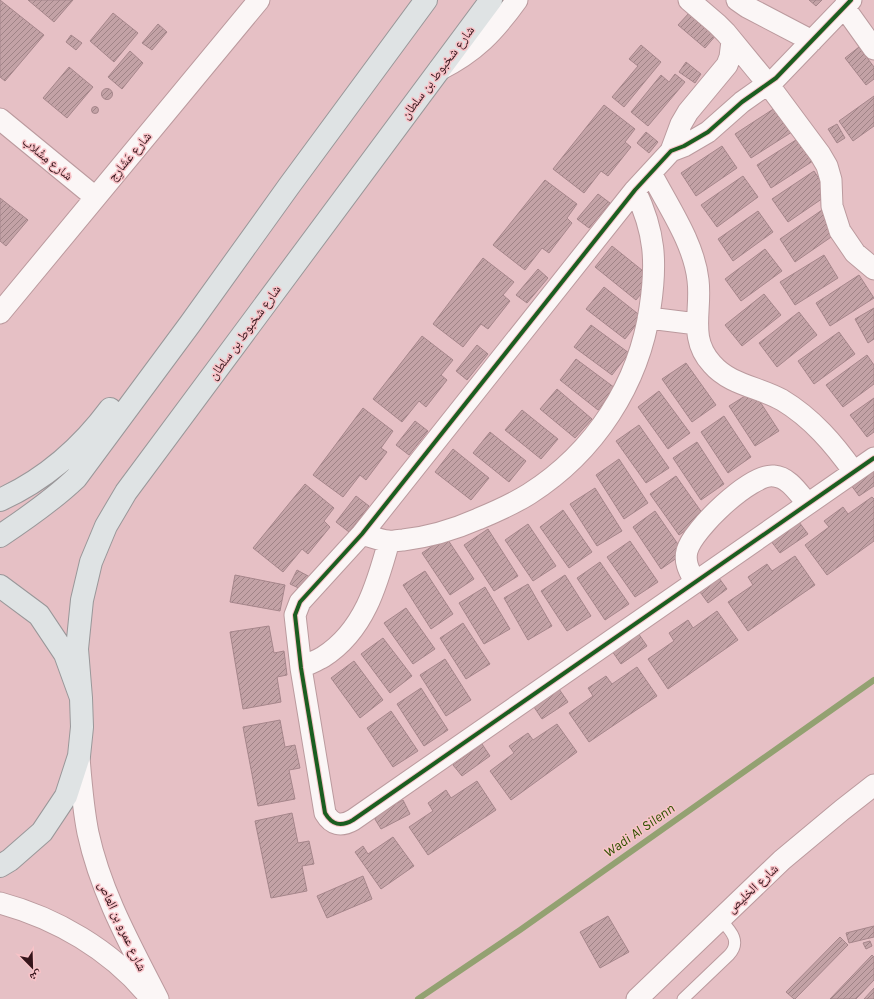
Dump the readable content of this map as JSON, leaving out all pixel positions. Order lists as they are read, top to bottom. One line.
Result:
{"streets":{"main road":["شارع شخبوط بن سلطان"],"street":["شارع عَشَارِج","شارع مِشْلاب","شارع الخليص","شارع عمرو بن العاص"]},"crossings":[["شارع شخبوط بن سلطان","شارع عمرو بن العاص"],["شارع عَشَارِج","شارع مِشْلاب"]],"water":["Wadi Al Silenn"],"north":"bottom right"}
